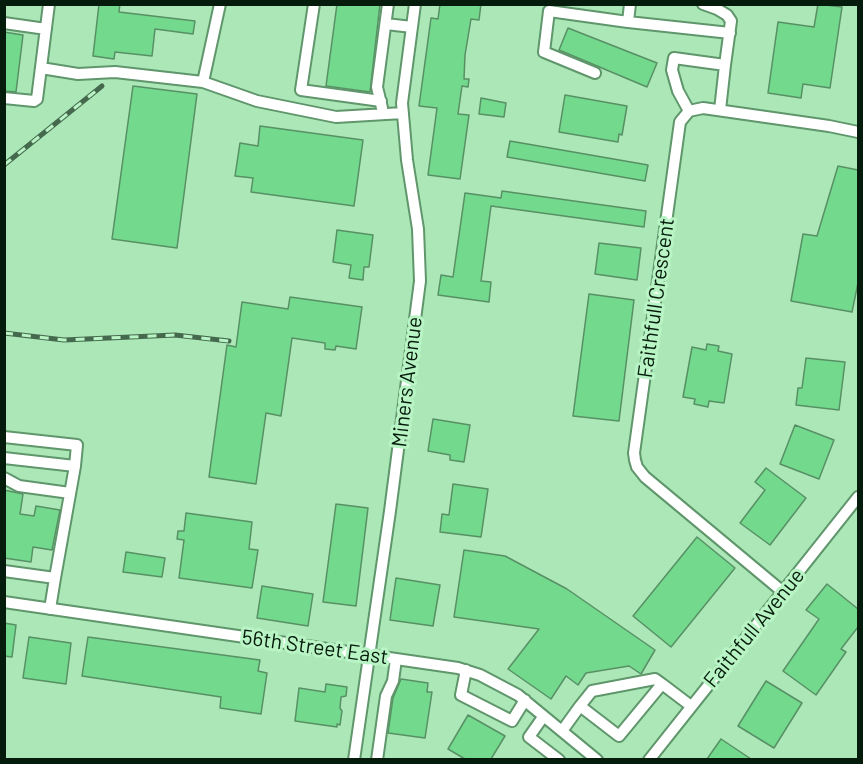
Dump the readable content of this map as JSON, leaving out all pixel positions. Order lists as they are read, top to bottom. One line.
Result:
{"streets":{"street":["Faithfull Crescent","Miners Avenue","Faithfull Avenue","56th Street East"]},"crossings":[["Faithfull Crescent","Faithfull Avenue"],["Miners Avenue","56th Street East"]]}
